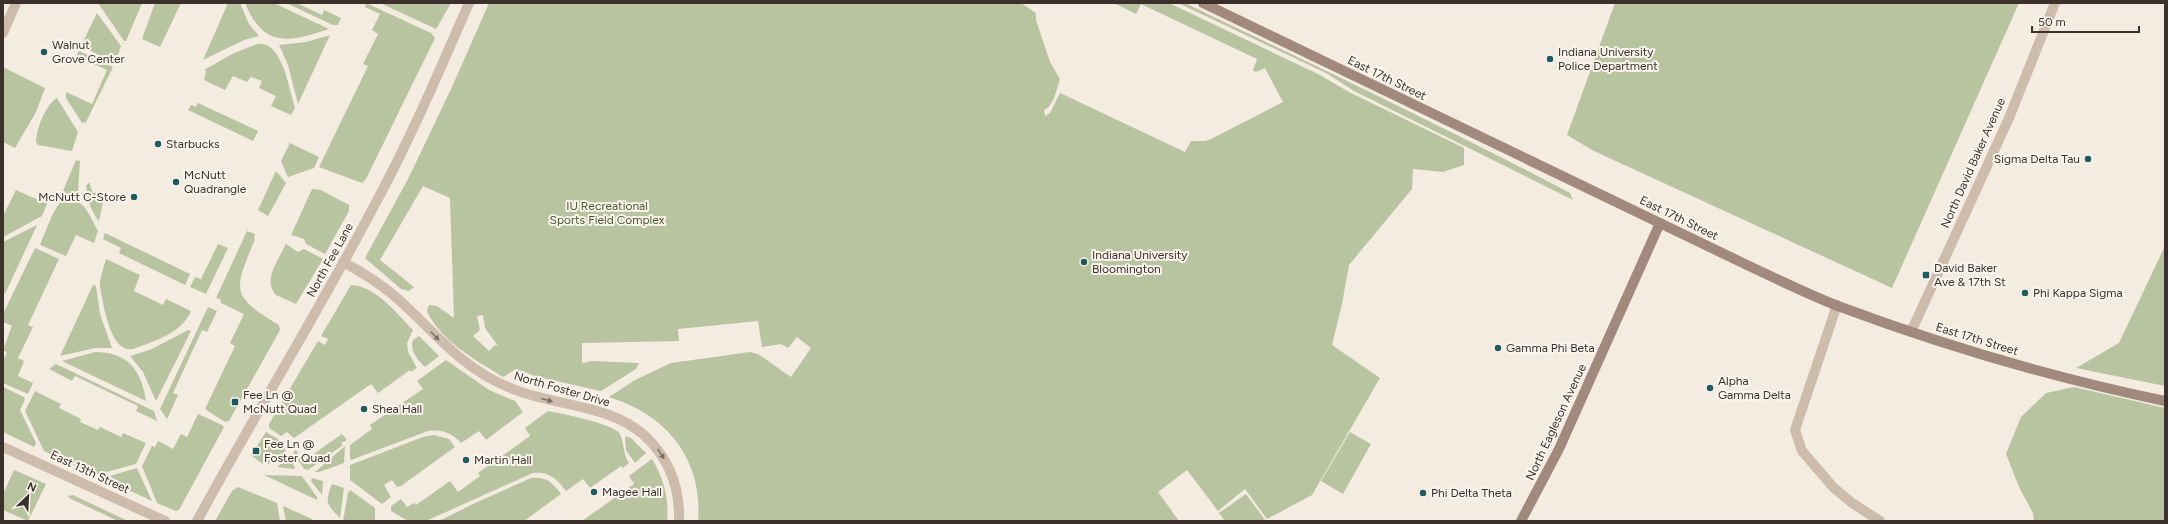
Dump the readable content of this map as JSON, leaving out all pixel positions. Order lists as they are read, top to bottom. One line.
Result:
{"streets":{"main road":["East 17th Street","North Eagleson Avenue"],"street":["North David Baker Avenue","North Fee Lane","North Foster Drive","East 13th Street"]},"crossings":[["East 17th Street","North David Baker Avenue"],["East 17th Street","North Eagleson Avenue"],["North Fee Lane","North Foster Drive"]],"one_way":["North Foster Drive"],"parks":["IU Recreational Sports Field Complex"],"places":{"other":["Walnut Grove Center","Indiana University Police Department","Starbucks","Sigma Delta Tau","McNutt Quadrangle","McNutt C-Store","Indiana University Bloomington","Phi Kappa Sigma","Gamma Phi Beta","Alpha Gamma Delta","Shea Hall","Martin Hall","Magee Hall","Phi Delta Theta"],"transit":["David Baker Ave & 17th St","Fee Ln @ McNutt Quad","Fee Ln @ Foster Quad"]},"scale_bar":"50 m","north":"top right"}
